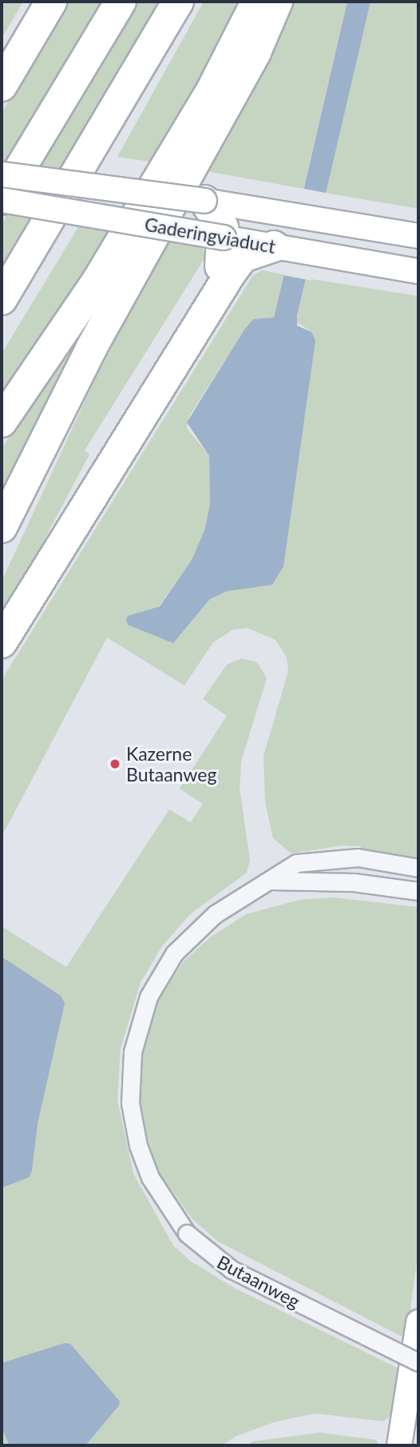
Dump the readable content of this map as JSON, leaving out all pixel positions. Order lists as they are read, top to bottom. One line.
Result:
{"streets":{"street":["Gaderingviaduct","Butaanweg"]},"places":["Kazerne Butaanweg"]}
